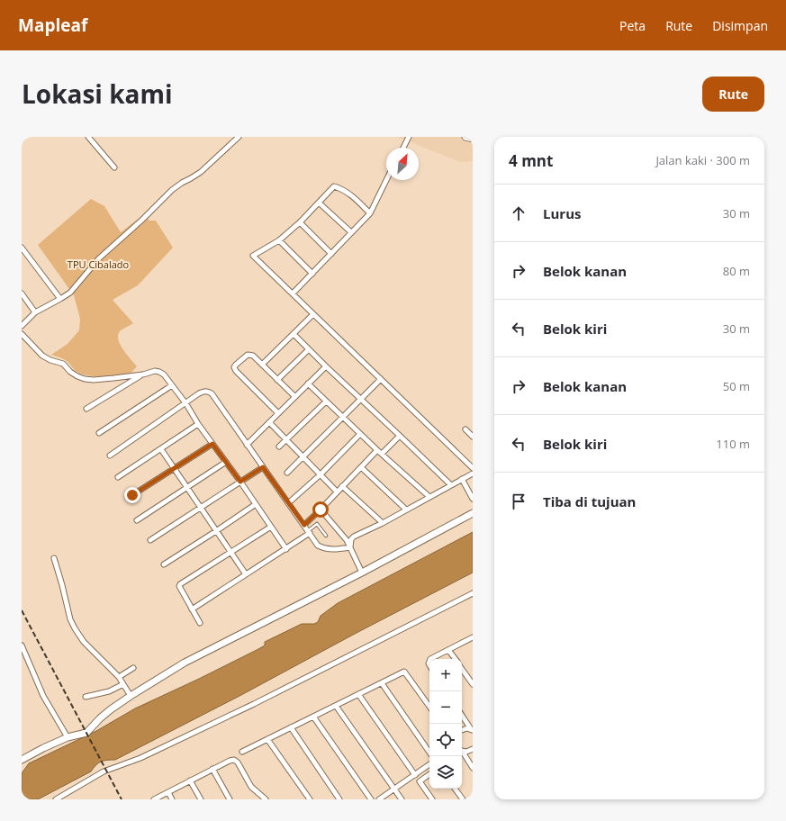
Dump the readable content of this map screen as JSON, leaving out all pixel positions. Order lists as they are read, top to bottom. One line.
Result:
{"parks":["TPU Cibalado"],"north":"top right","page":{"header":"Mapleaf","nav":["Peta","Rute","Disimpan"],"title":"Lokasi kami","buttons":"Rute","heading":["4 mnt","Jalan kaki · 300 m"],"list":[["Lurus","30 m"],["Belok kanan","80 m"],["Belok kiri","30 m"],["Belok kanan","50 m"],["Belok kiri","110 m"],"Tiba di tujuan"],"map_buttons":["+","−"]}}
